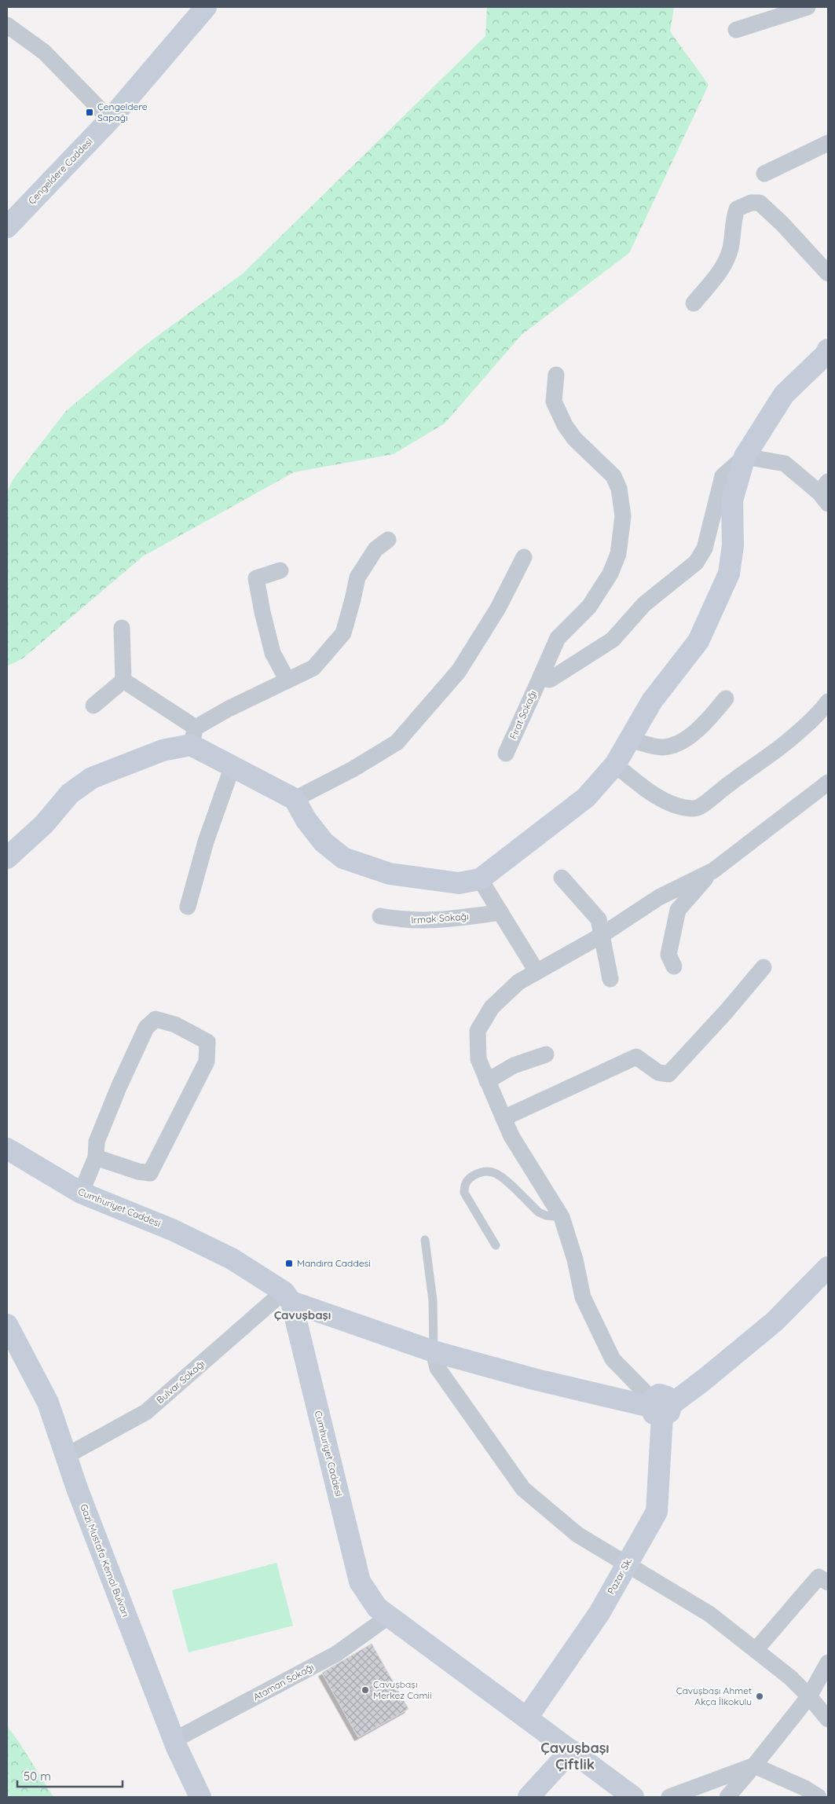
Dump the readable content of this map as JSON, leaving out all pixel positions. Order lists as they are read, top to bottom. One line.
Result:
{"streets":{"street":["Çengeldere Caddesi","Fırat Sokağı","Irmak Sokağı","Cumhuriyet Caddesi","Bulvar Sokağı","Gazi Mustafa Kemal Bulvarı","Pazar Sk.","Ataman Sokağı"]},"crossings":[["Cumhuriyet Caddesi","Bulvar Sokağı"],["Cumhuriyet Caddesi","Pazar Sk."],["Cumhuriyet Caddesi","Ataman Sokağı"],["Bulvar Sokağı","Gazi Mustafa Kemal Bulvarı"],["Gazi Mustafa Kemal Bulvarı","Ataman Sokağı"]],"districts":["Çavuşbaşı","Çavuşbaşı Çiftlik"],"places":{"transit":["Çengeldere Sapağı","Mandıra Caddesi"],"other":["Çavuşbaşı Merkez Camii","Çavuşbaşı Ahmet Akça İlkokulu"]},"scale_bar":"50 m"}
